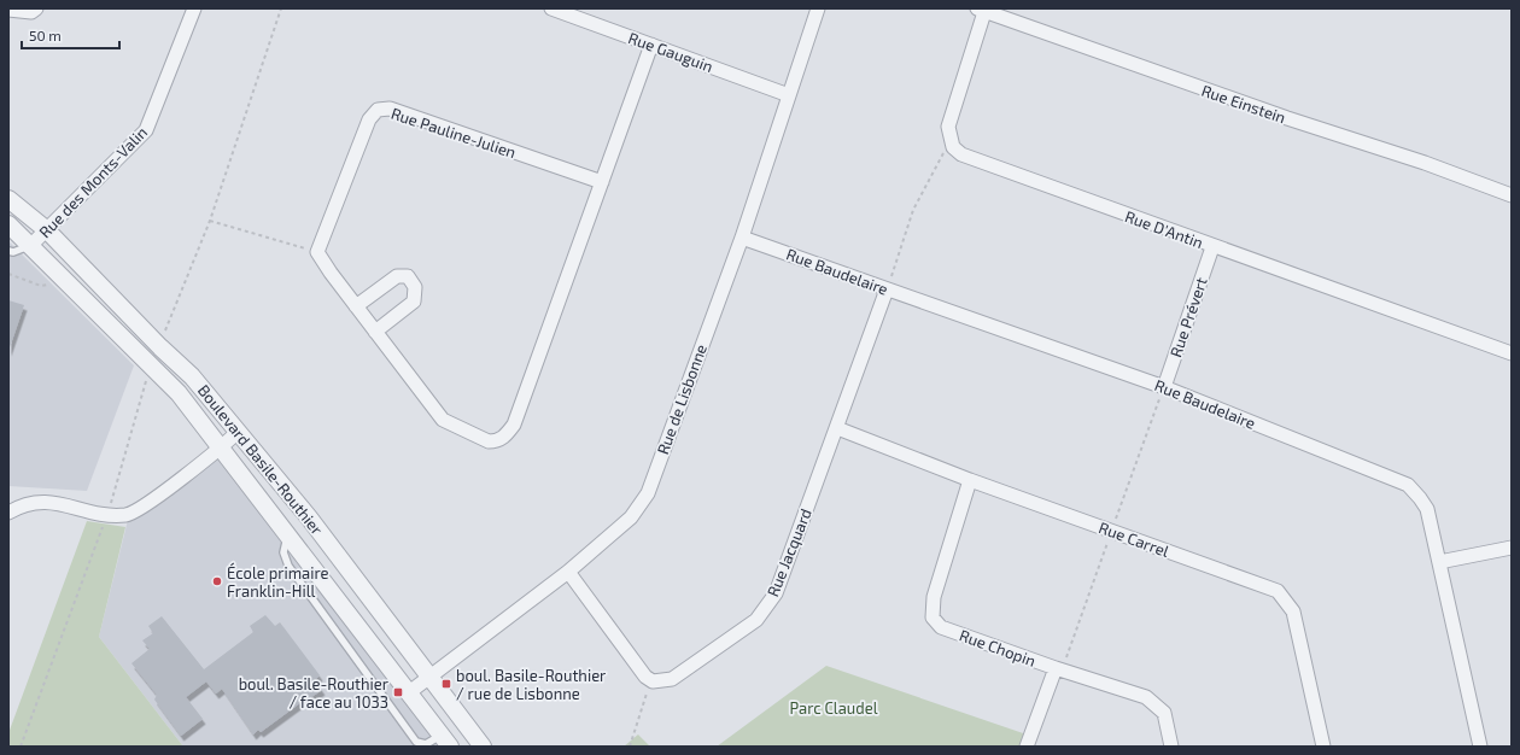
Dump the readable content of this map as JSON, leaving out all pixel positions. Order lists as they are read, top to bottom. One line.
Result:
{"streets":{"street":["Rue Gauguin","Rue Einstein","Rue Pauline-Julien","Rue des Monts-Valin","Rue D'Antin","Rue Baudelaire","Rue Prévert","Rue de Lisbonne","Boulevard Basile-Routhier","Rue Carrel","Rue Jacquard","Rue Chopin"]},"crossings":[["Rue Gauguin","Rue de Lisbonne"],["Rue des Monts-Valin","Boulevard Basile-Routhier"],["Rue D'Antin","Rue Prévert"],["Rue Baudelaire","Rue Prévert"],["Rue Baudelaire","Rue de Lisbonne"],["Rue Baudelaire","Rue Jacquard"],["Rue de Lisbonne","Boulevard Basile-Routhier"],["Rue Carrel","Rue Jacquard"],["Rue Carrel","Rue Chopin"]],"parks":["Parc Claudel"],"places":{"other":["École primaire Franklin-Hill"],"transit":["boul. Basile-Routhier / rue de Lisbonne","boul. Basile-Routhier / face au 1033"]},"scale_bar":"50 m"}
